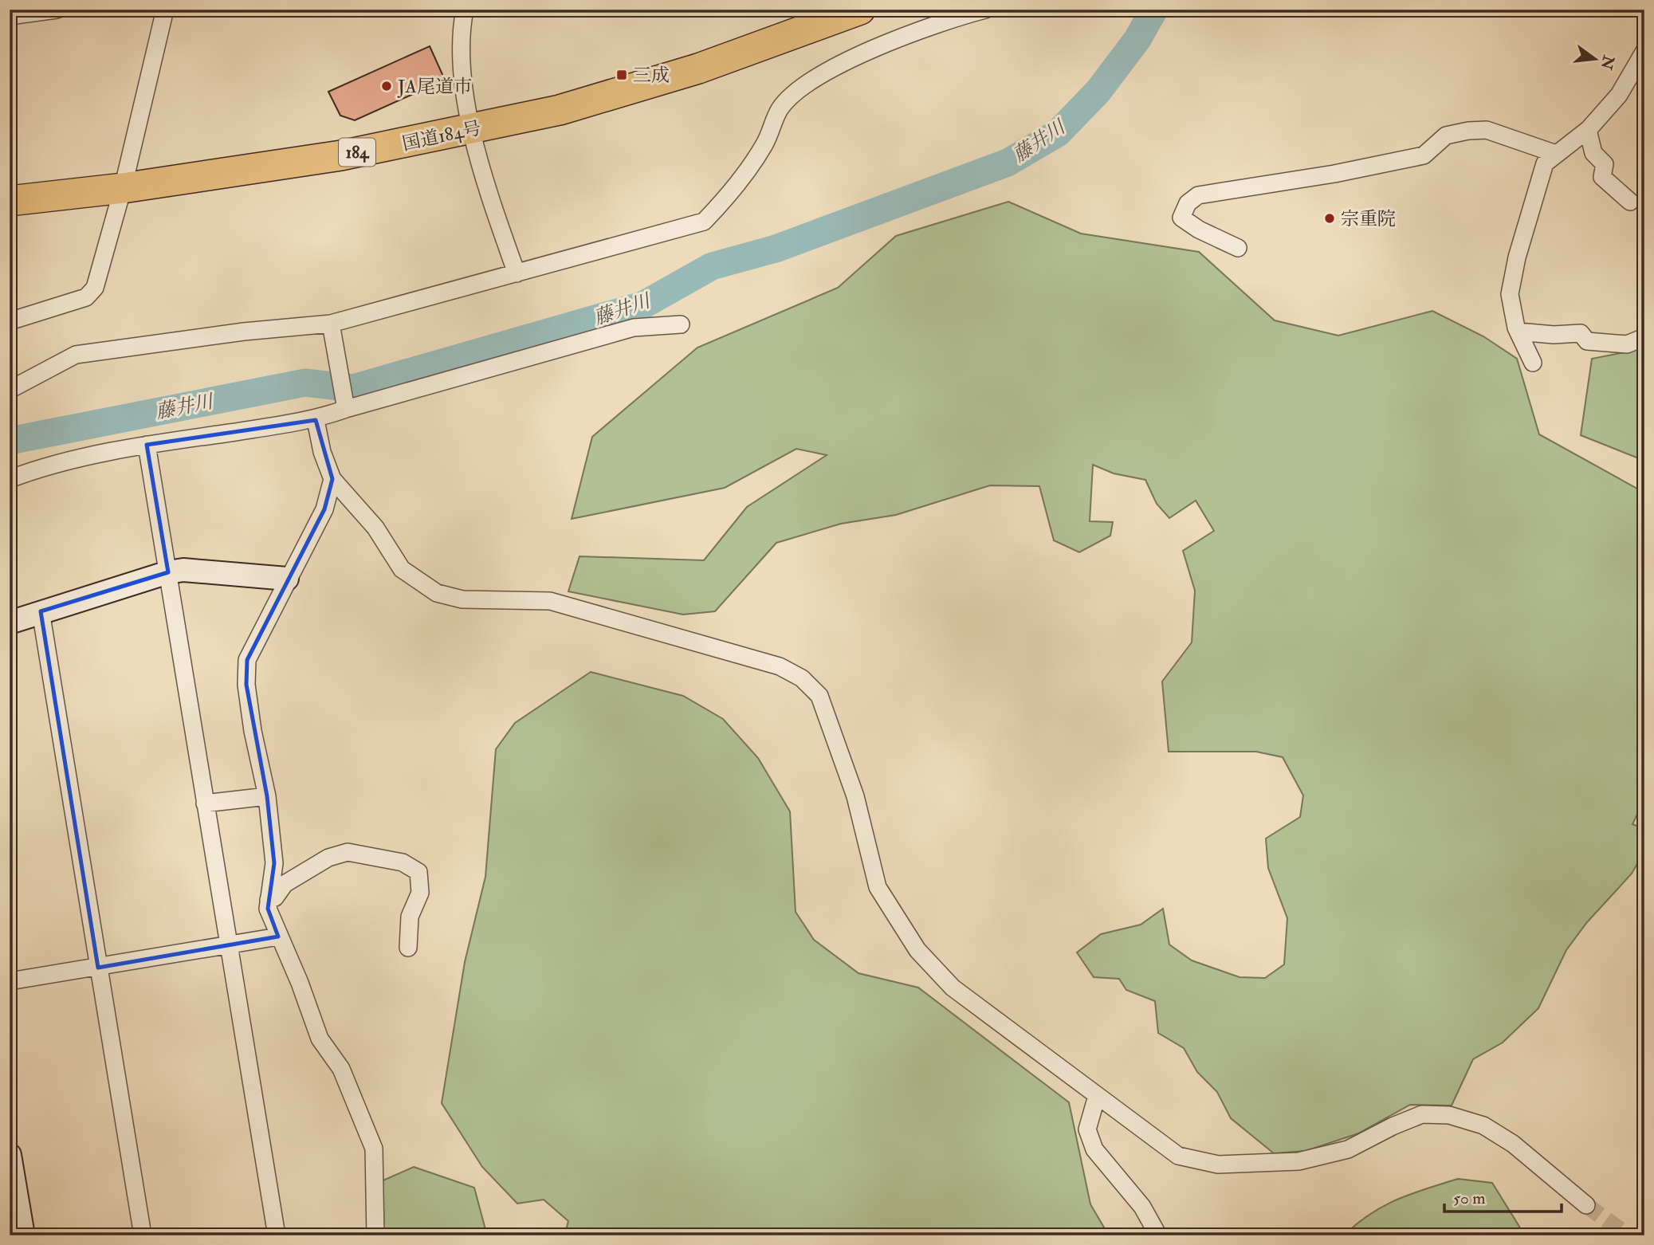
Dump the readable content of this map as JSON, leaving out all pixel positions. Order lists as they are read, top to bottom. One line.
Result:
{"streets":{"highway":["国道184号","184"]},"water":["藤井川"],"places":{"transit":["三成"],"other":["JA尾道市","宗重院"]},"scale_bar":"50 m","north":"right"}
